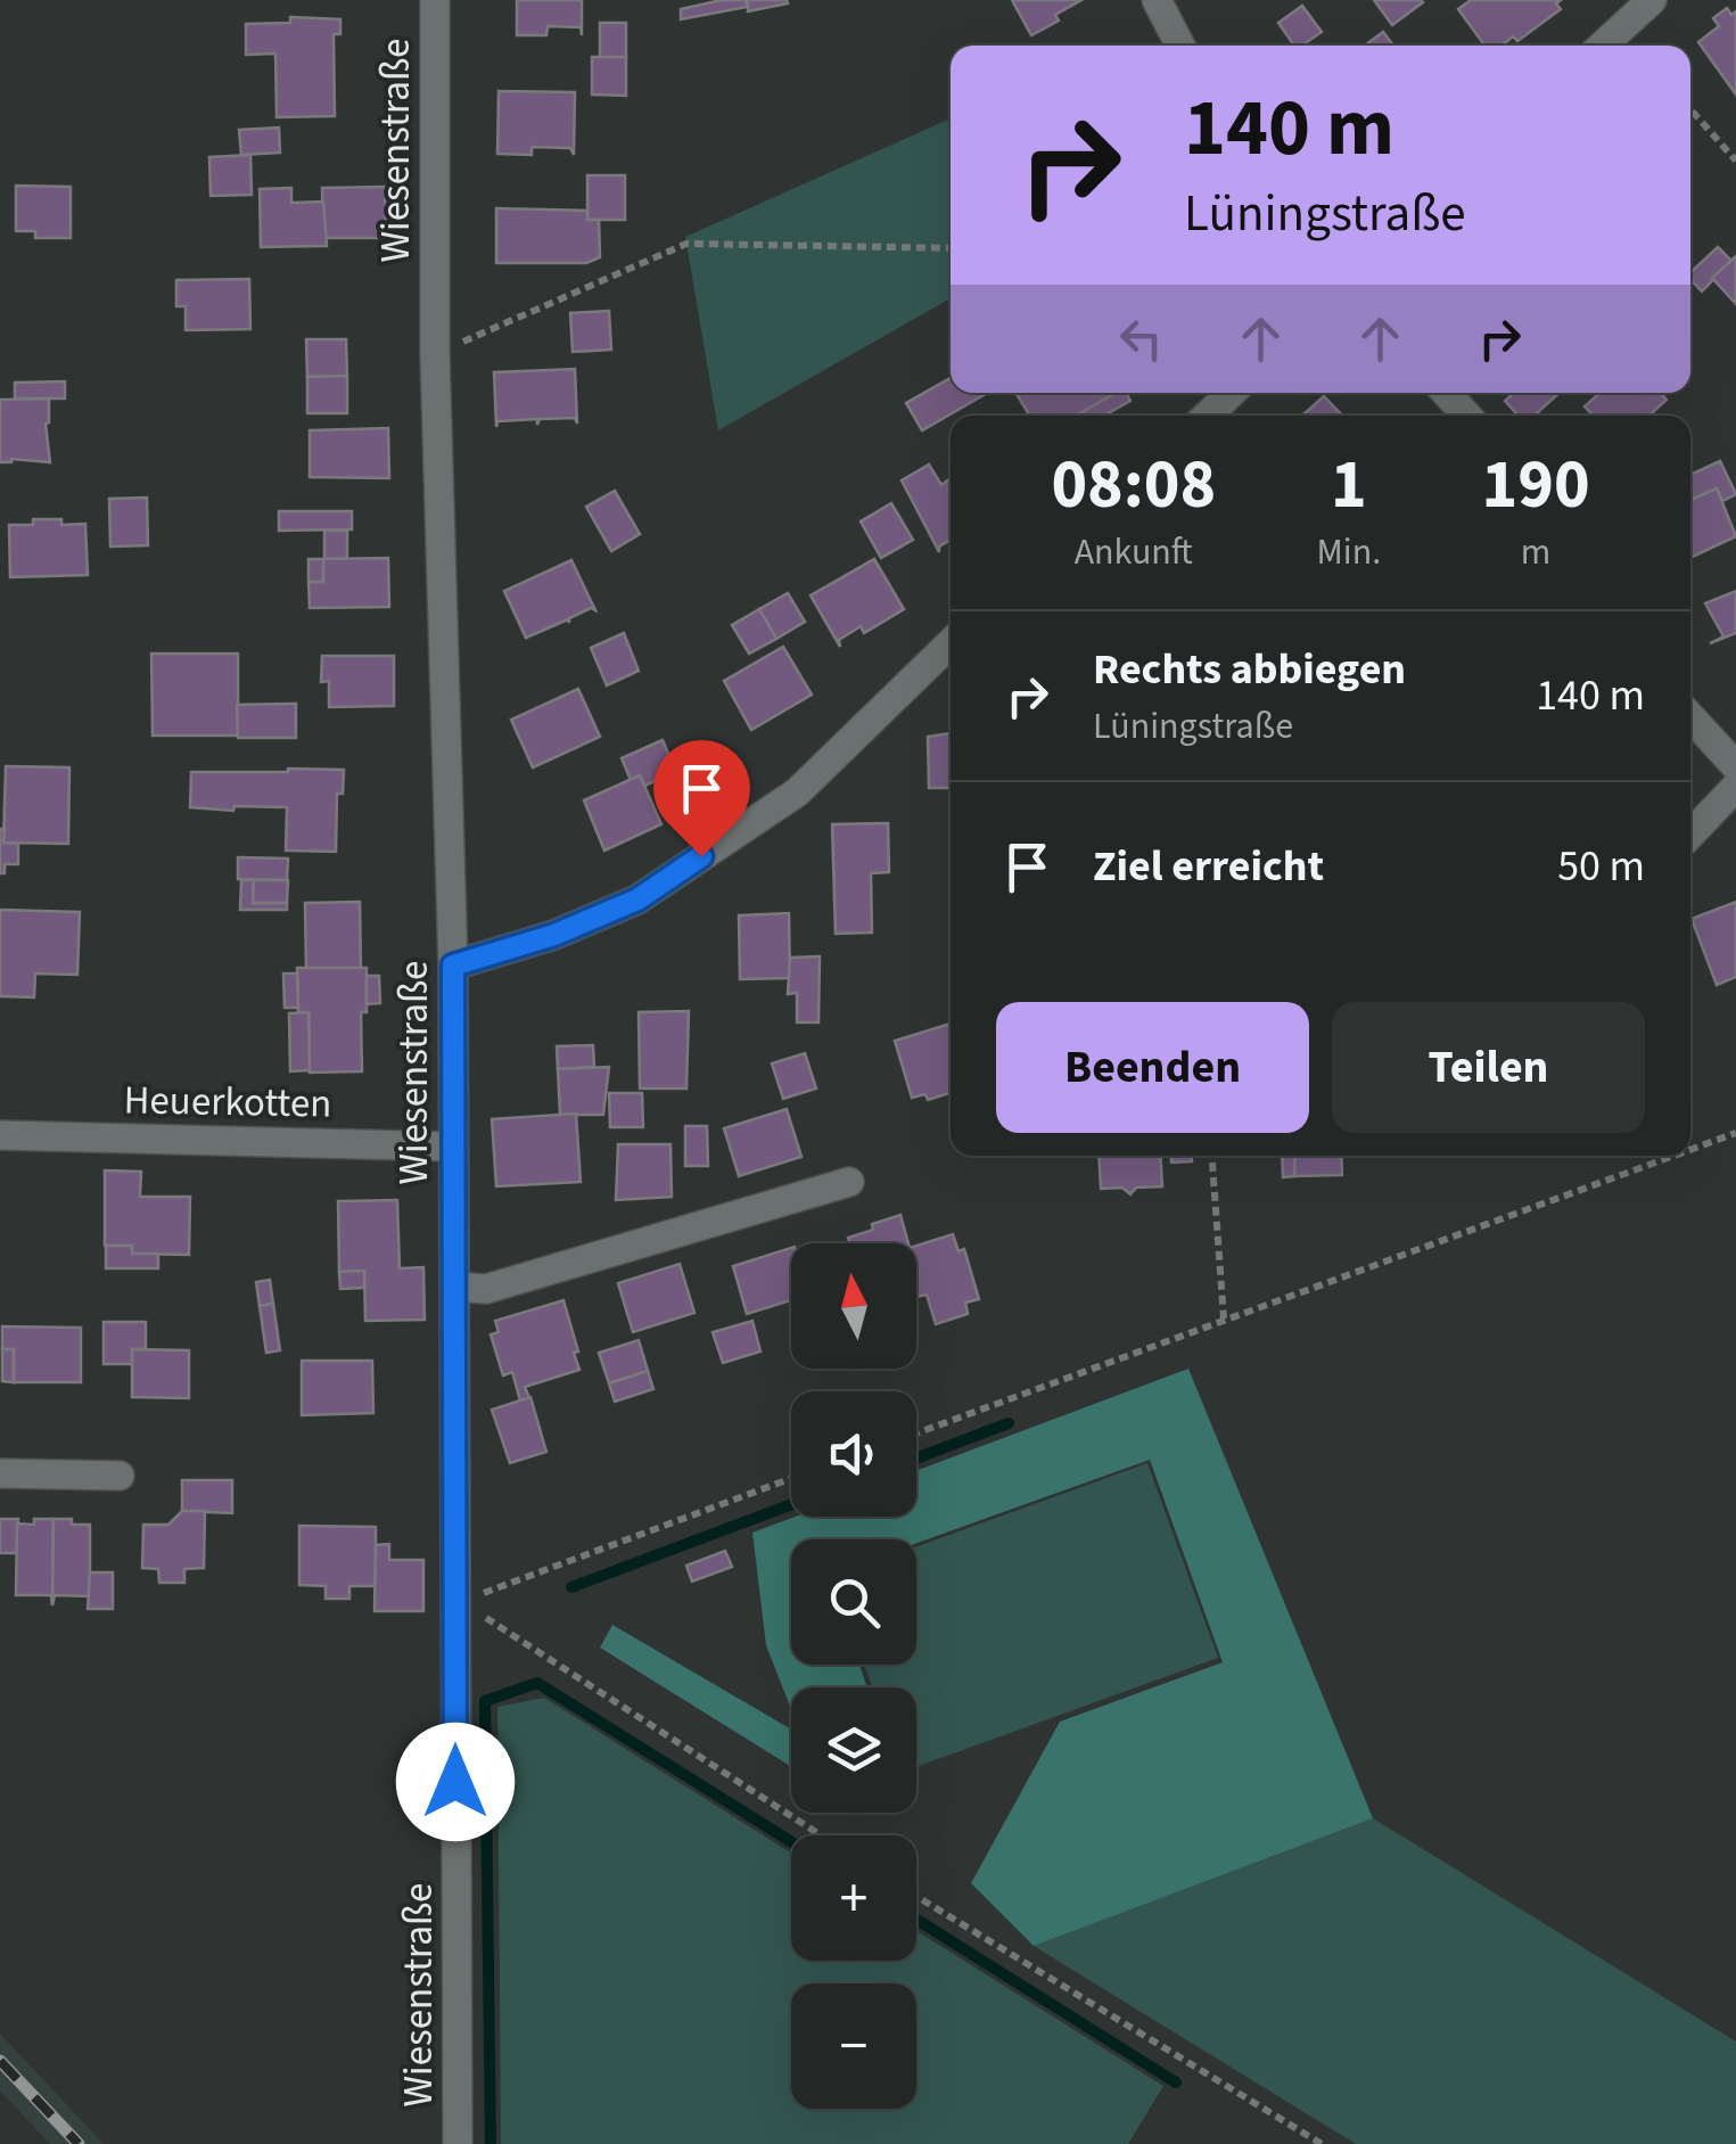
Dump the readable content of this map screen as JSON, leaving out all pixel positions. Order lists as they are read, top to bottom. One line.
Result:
{"streets":{"street":["Wiesenstraße","Heuerkotten"]},"crossings":[["Wiesenstraße","Heuerkotten"]],"north":"top","page":{"turn":["140 m","Lüningstraße"],"eta":["08:08","Ankunft","1","Min.","190","m"],"list":[{"name":"Rechts abbiegen","note":"Lüningstraße","value":"140 m"},{"name":"Ziel erreicht","value":"50 m"}],"buttons":["Beenden","Teilen"],"map_buttons":["+","−"]}}
